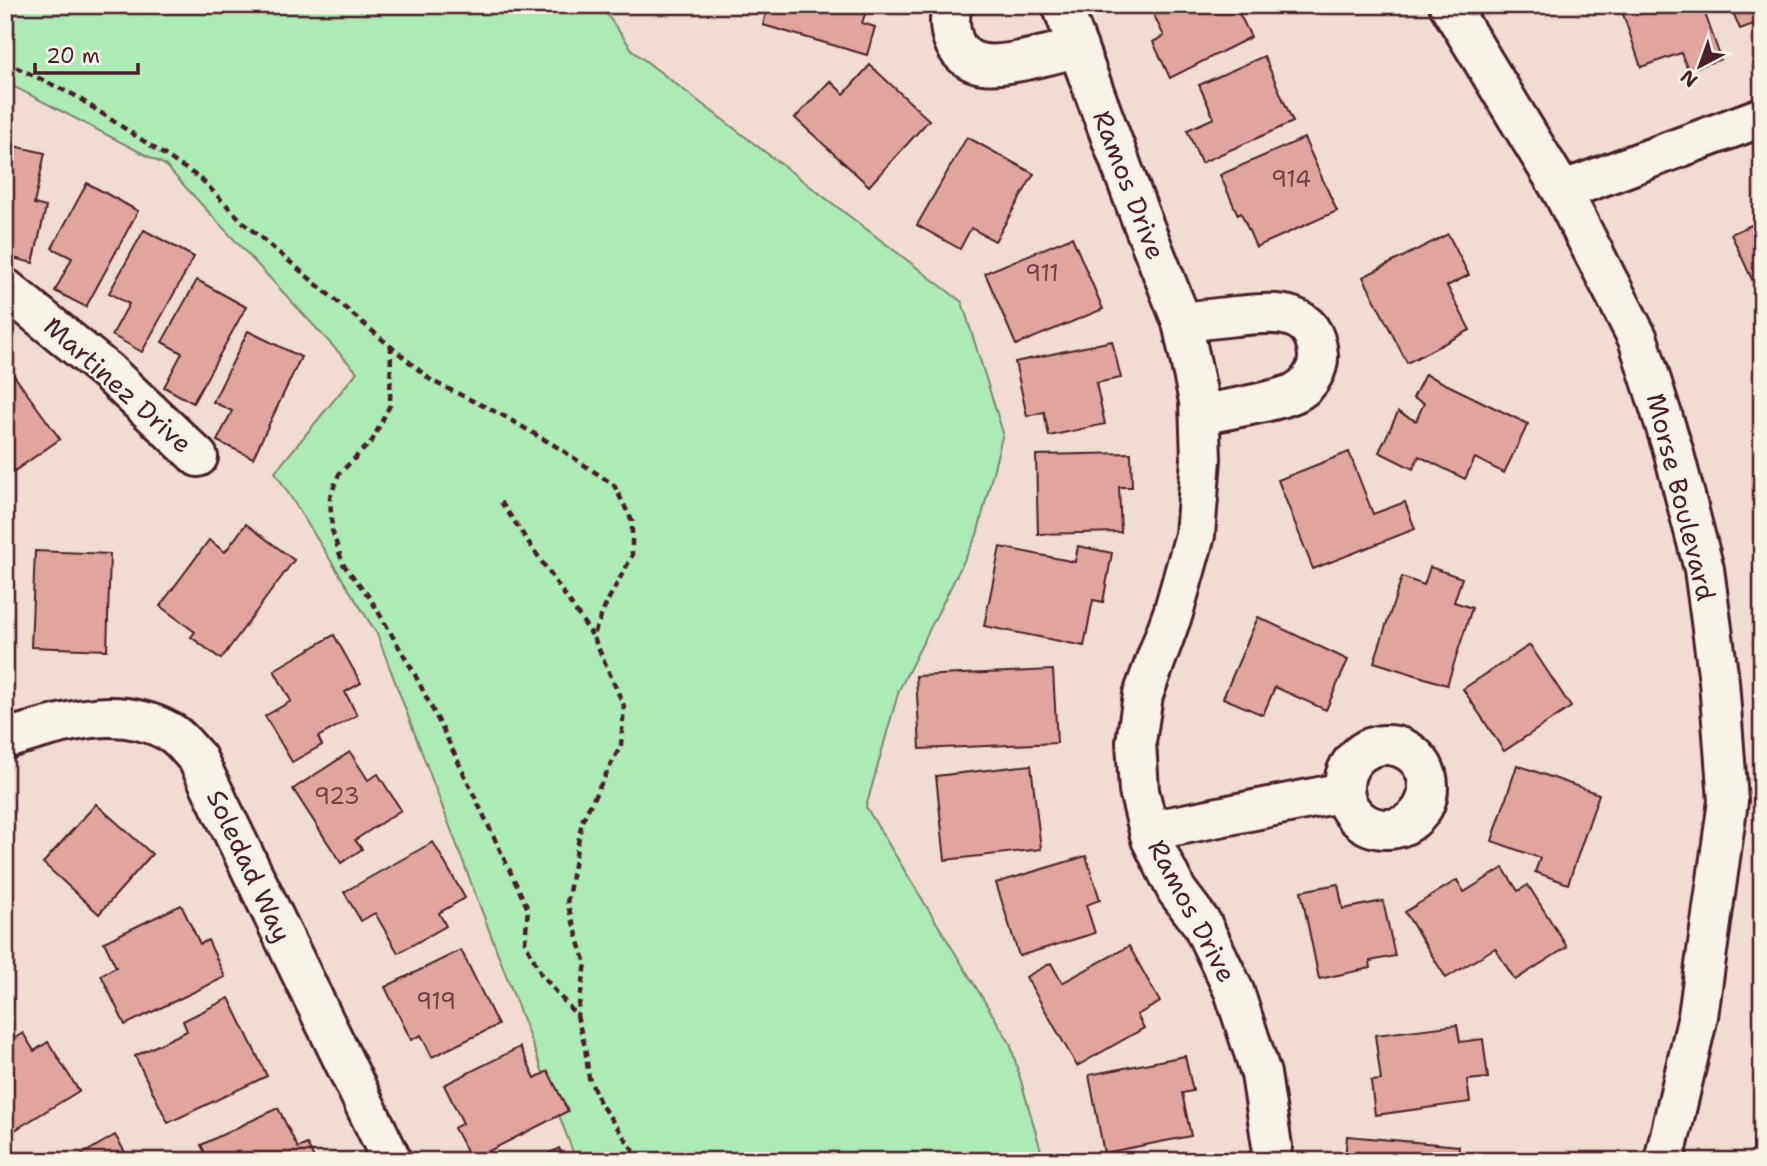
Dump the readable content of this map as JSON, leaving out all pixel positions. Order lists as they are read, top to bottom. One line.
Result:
{"streets":{"street":["Ramos Drive","Martinez Drive","Morse Boulevard","Soledad Way"]},"house_numbers":["914","911","923","919"],"scale_bar":"20 m","north":"bottom left"}
